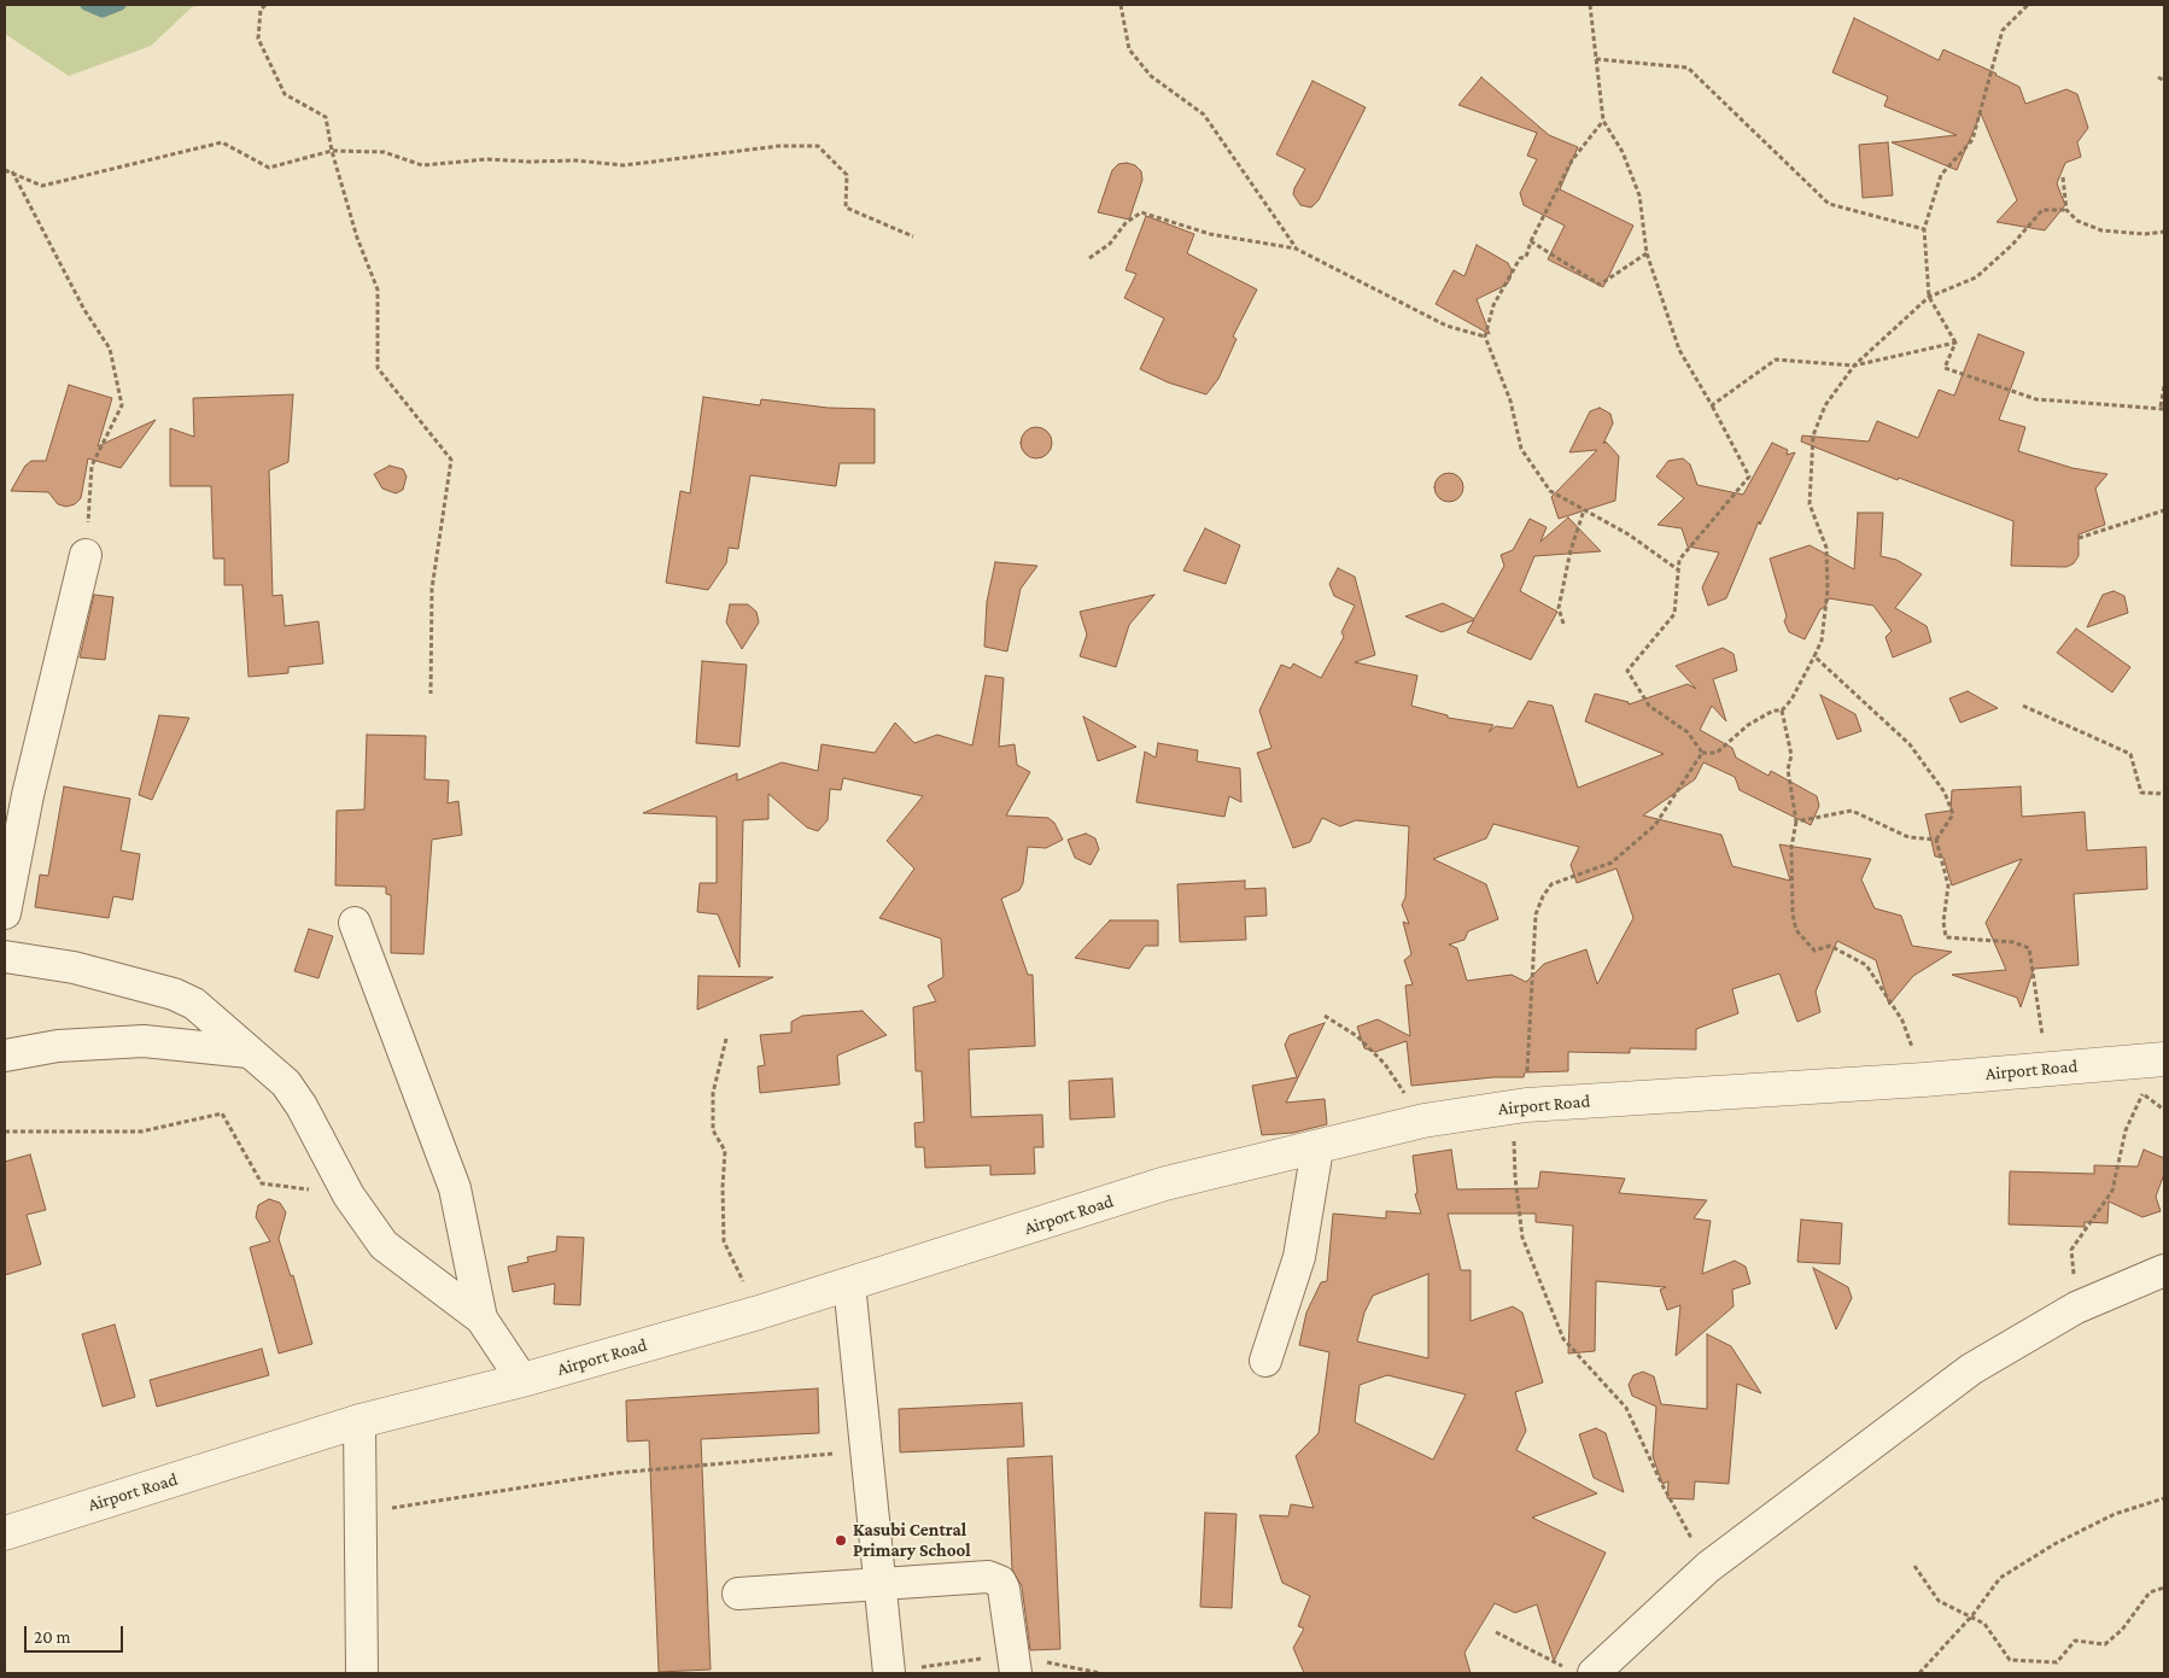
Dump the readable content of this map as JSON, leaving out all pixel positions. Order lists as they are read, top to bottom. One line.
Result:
{"streets":{"street":["Airport Road"]},"places":["Kasubi Central Primary School"],"scale_bar":"20 m"}
